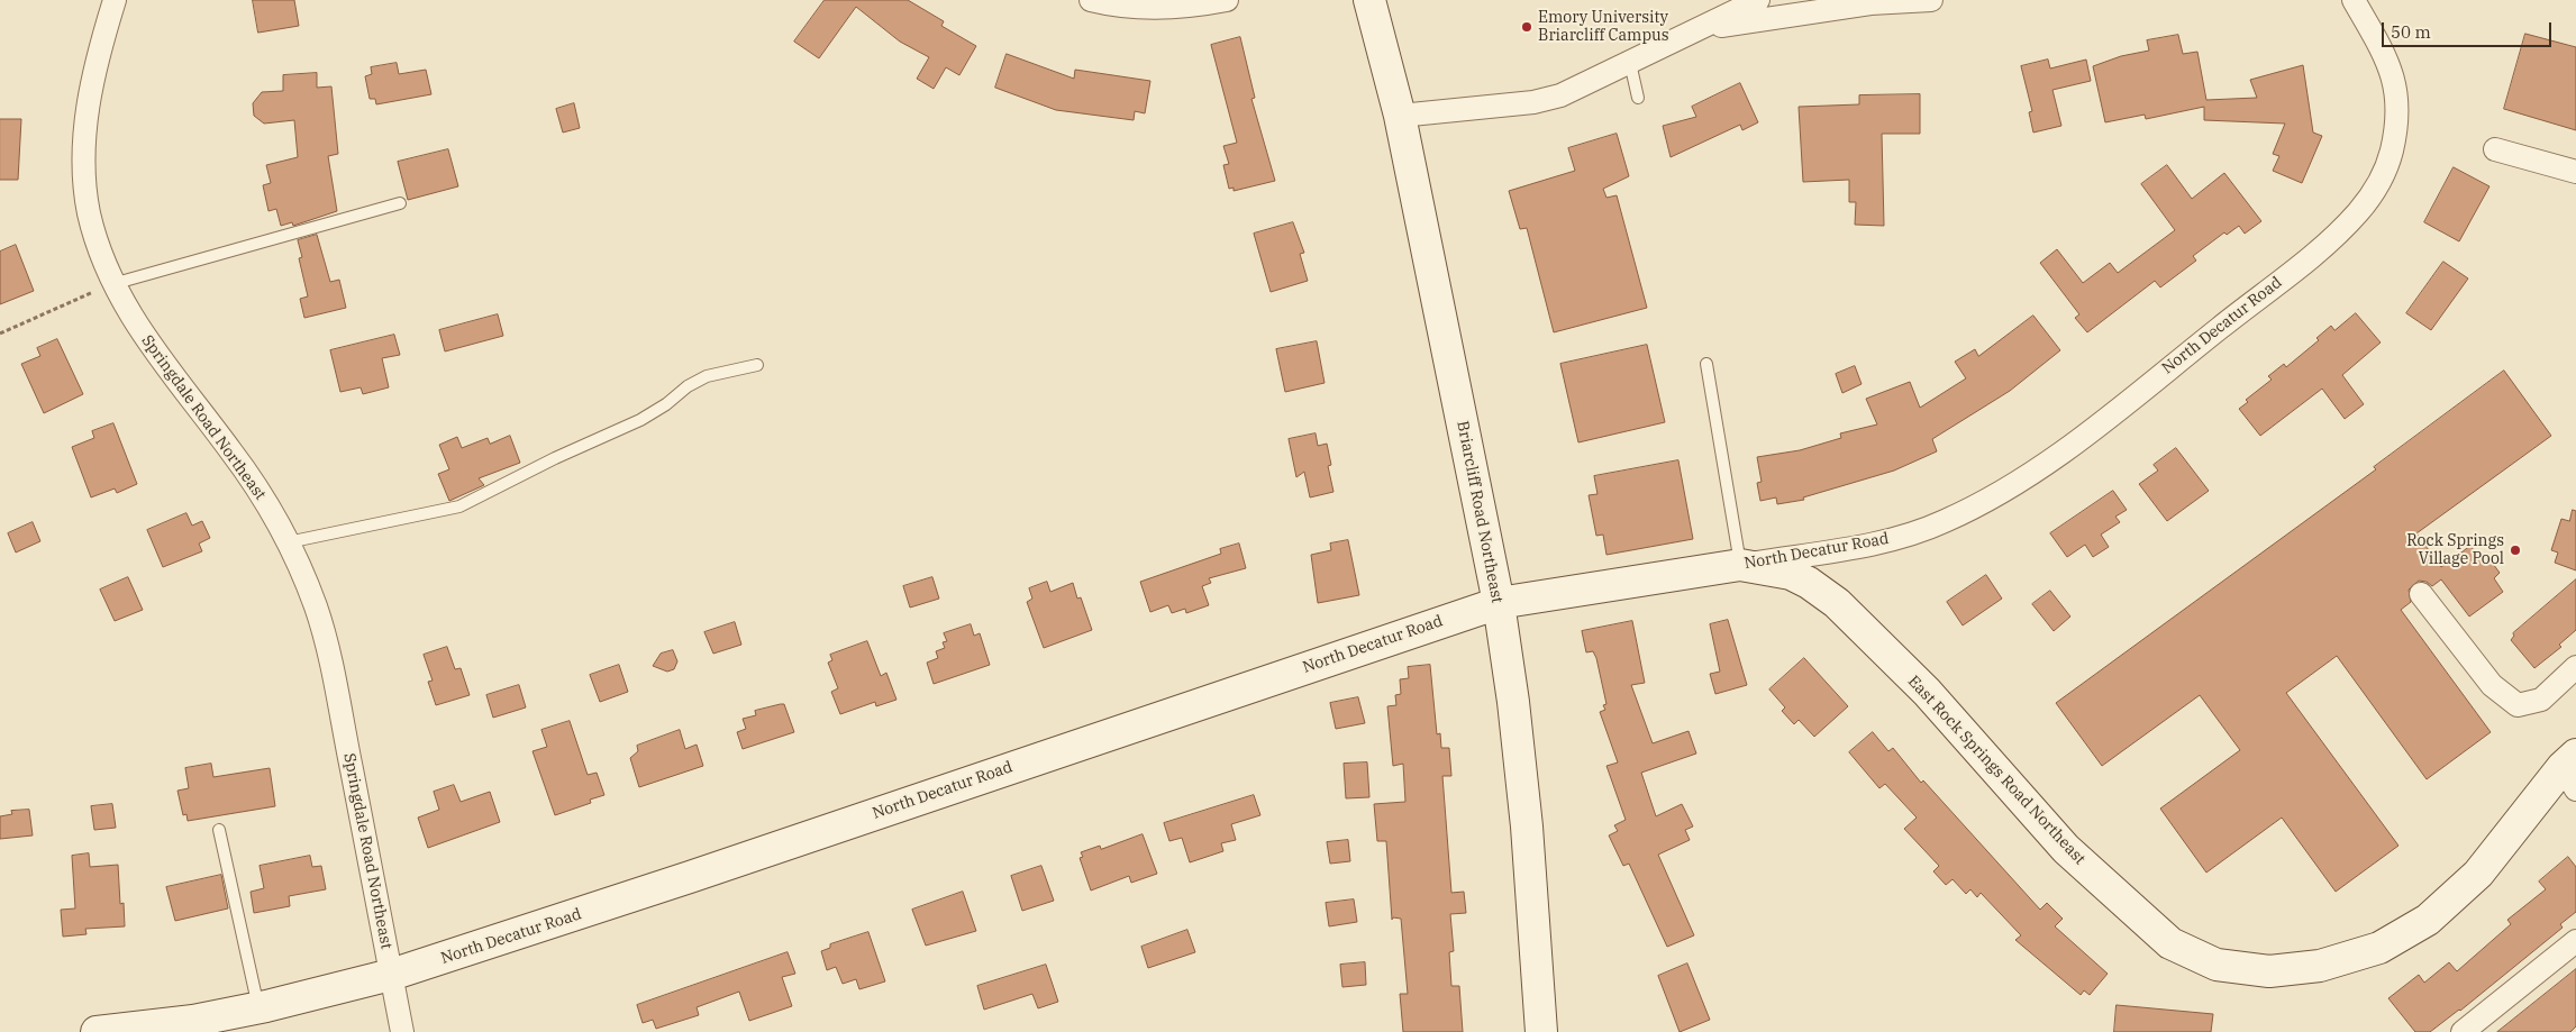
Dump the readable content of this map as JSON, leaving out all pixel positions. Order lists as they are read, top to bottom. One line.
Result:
{"streets":{"main road":["North Decatur Road","Briarcliff Road Northeast","East Rock Springs Road Northeast"],"street":["Springdale Road Northeast"]},"crossings":[["North Decatur Road","Springdale Road Northeast"],["North Decatur Road","Briarcliff Road Northeast"],["North Decatur Road","East Rock Springs Road Northeast"]],"places":["Emory University Briarcliff Campus","Rock Springs Village Pool"],"scale_bar":"50 m"}
